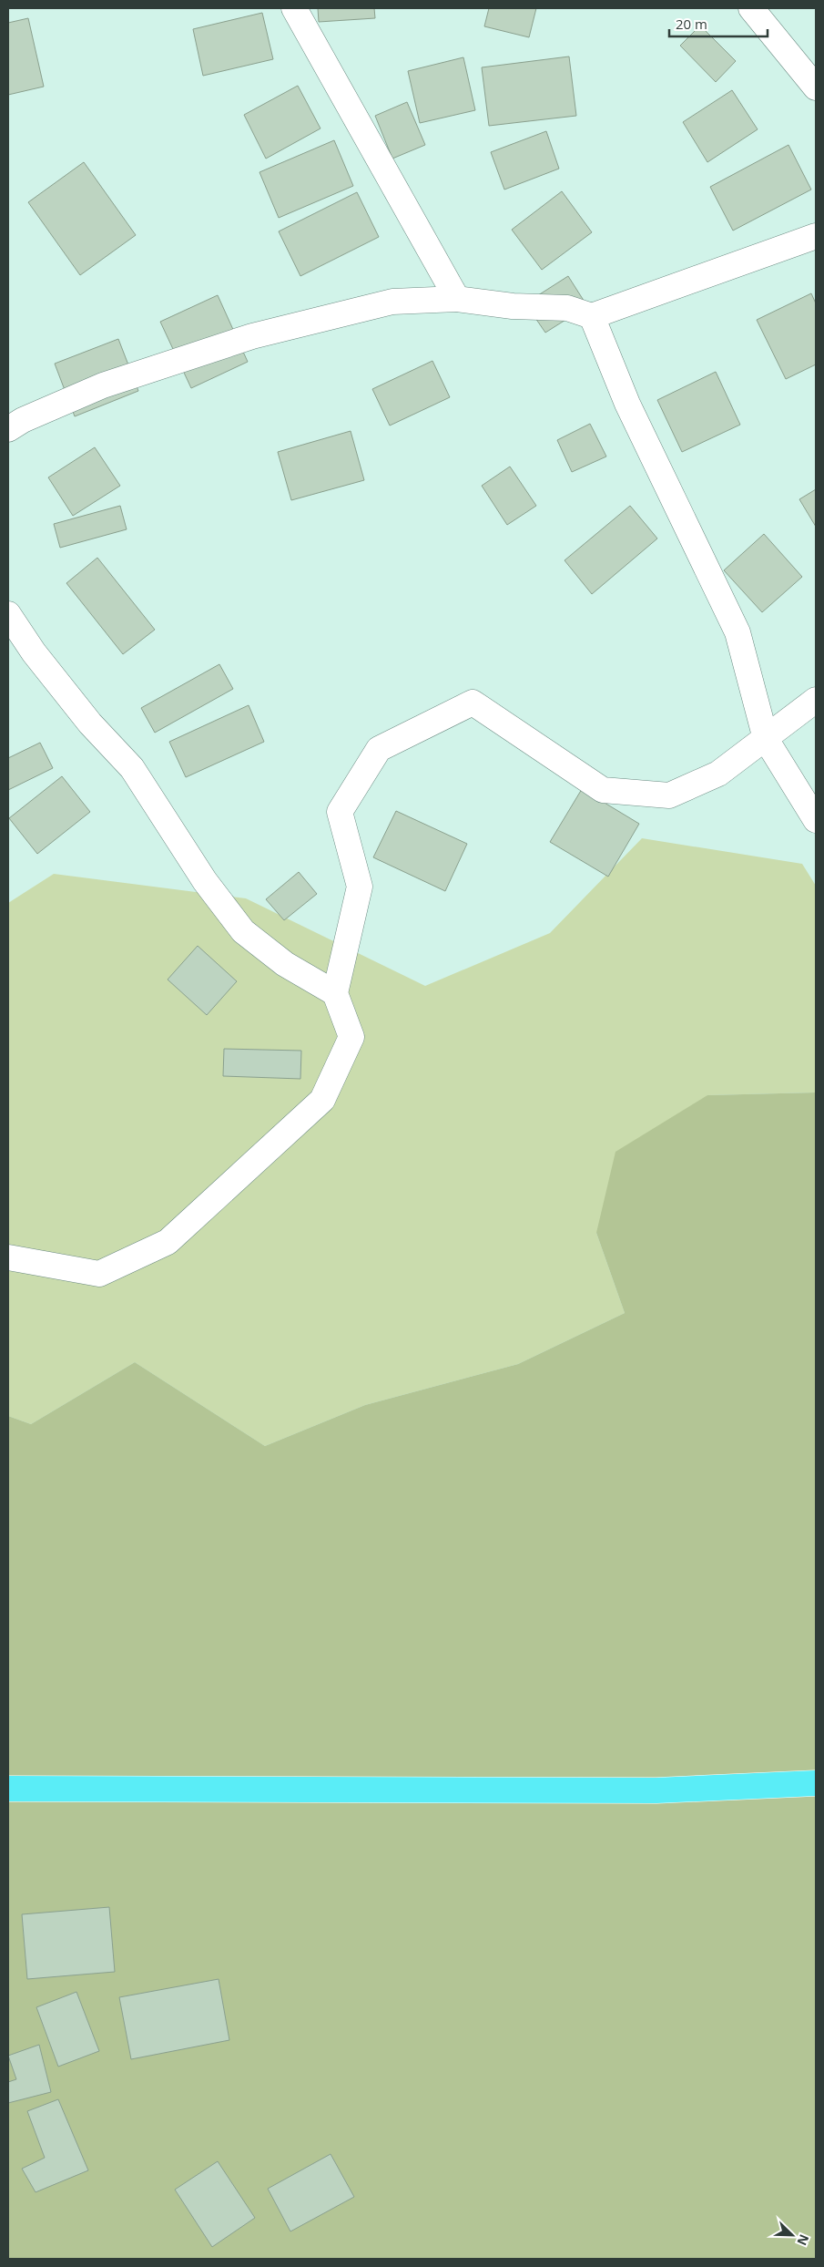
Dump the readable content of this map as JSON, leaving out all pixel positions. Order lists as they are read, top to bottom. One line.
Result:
{"scale_bar":"20 m","north":"bottom right"}
